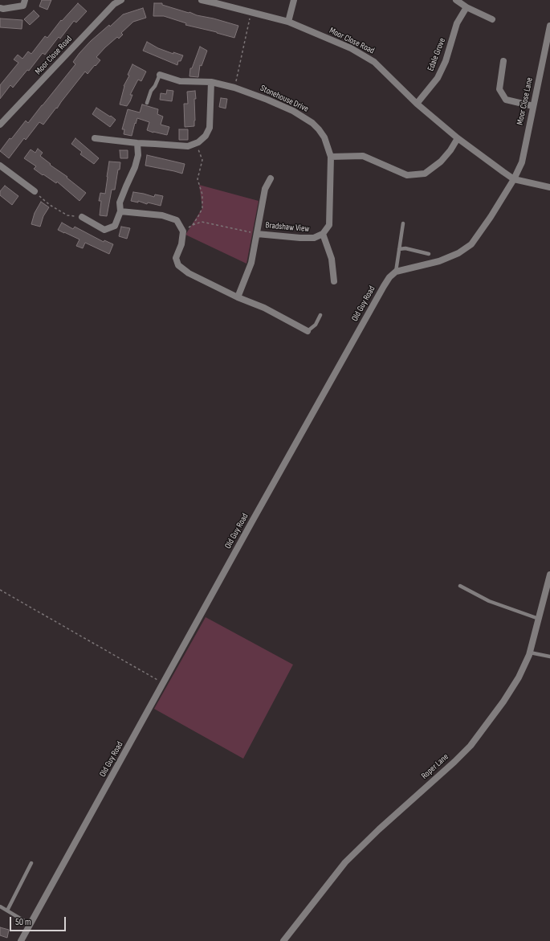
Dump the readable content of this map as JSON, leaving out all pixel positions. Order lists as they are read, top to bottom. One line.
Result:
{"streets":{"street":["Moor Close Road","Edale Grove","Stonehouse Drive","Moor Close Lane","Bradshaw View","Old Guy Road","Roper Lane"]},"crossings":[["Moor Close Road","Edale Grove"],["Moor Close Road","Moor Close Lane"]],"scale_bar":"50 m"}
